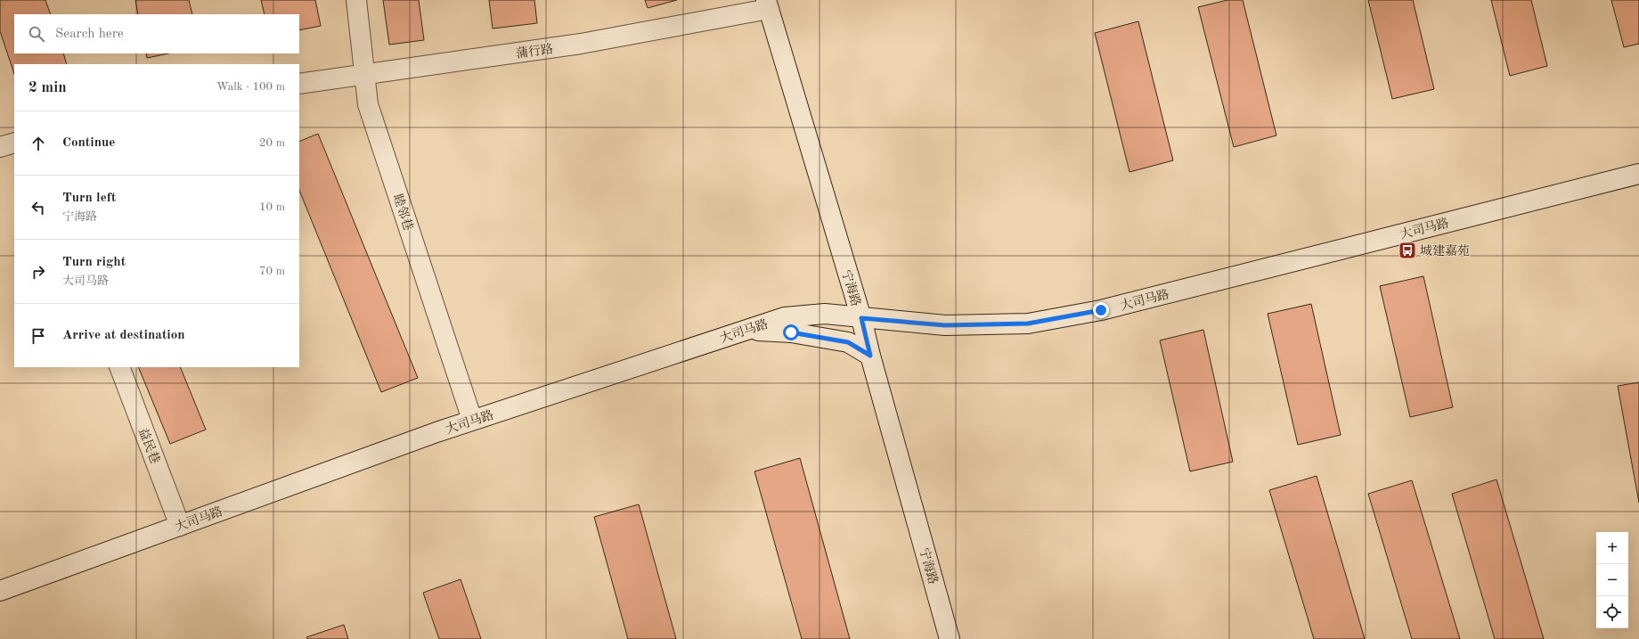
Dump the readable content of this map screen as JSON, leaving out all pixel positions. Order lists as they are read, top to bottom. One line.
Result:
{"streets":{"street":["蒲行路","睦邻巷","大司马路","宁海路","益民巷"]},"crossings":[["蒲行路","睦邻巷"],["蒲行路","宁海路"],["睦邻巷","大司马路"],["大司马路","宁海路"],["大司马路","益民巷"]],"places":{"bus stop":["城建嘉苑"]},"page":{"search":"Search here","heading":["2 min","Walk · 100 m"],"list":[["Continue","20 m"],["Turn left","宁海路","10 m"],["Turn right","大司马路","70 m"],"Arrive at destination"],"map_buttons":["+","−"]}}
